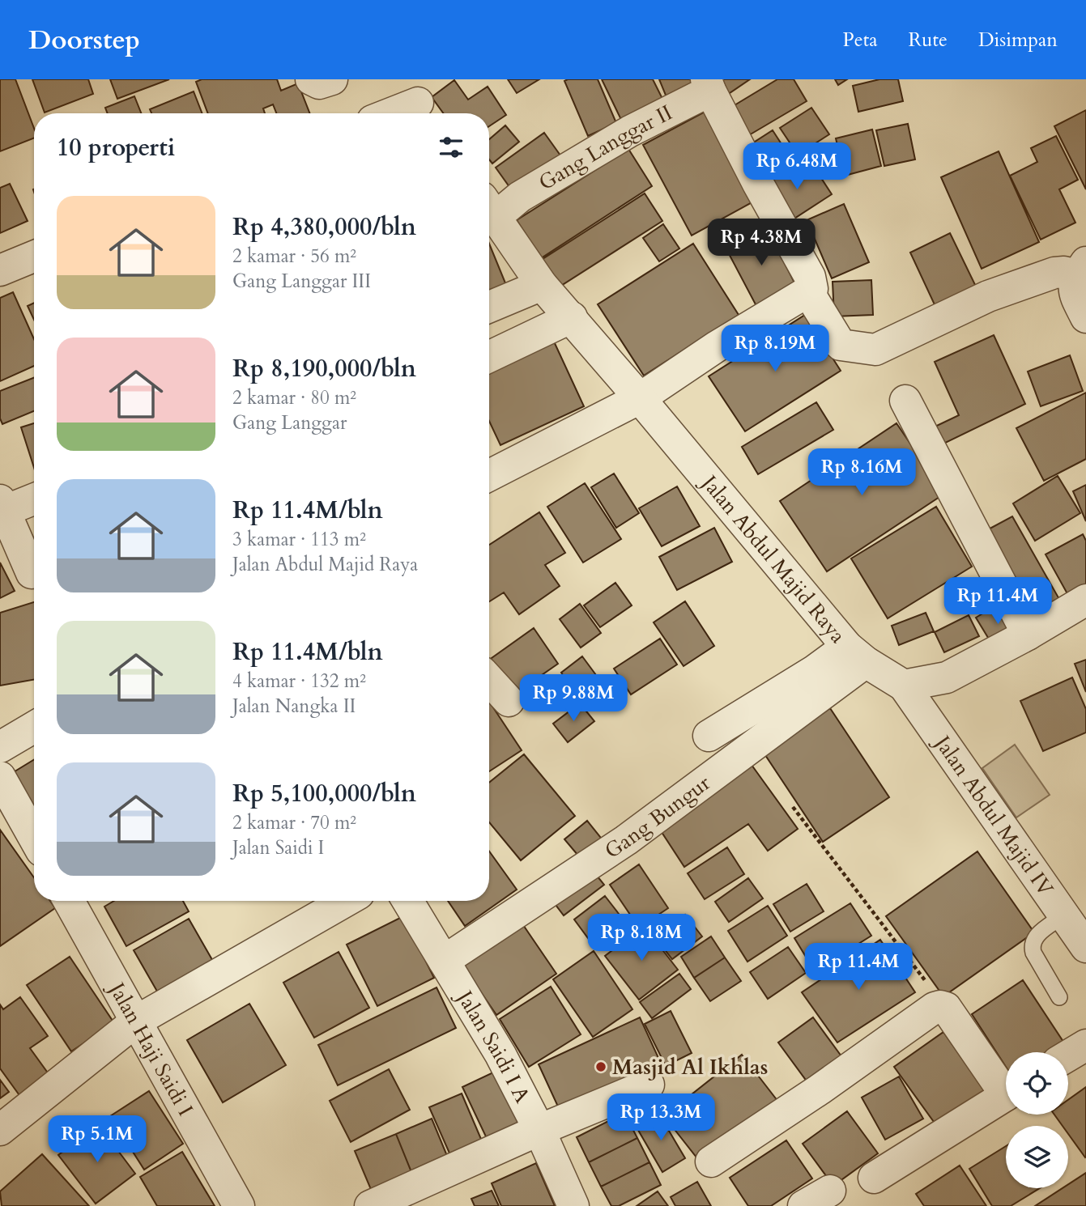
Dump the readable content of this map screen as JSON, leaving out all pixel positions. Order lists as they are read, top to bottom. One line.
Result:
{"streets":{"street":["Gang Langgar II","Jalan Abdul Majid Raya","Gang Bungur","Jalan Abdul Majid IV","Jalan Saidi I A","Jalan Haji Saidi I"]},"crossings":[["Jalan Abdul Majid Raya","Gang Bungur"],["Jalan Abdul Majid Raya","Jalan Abdul Majid IV"],["Gang Bungur","Jalan Saidi I A"]],"places":["Masjid Al Ikhlas"],"page":{"header":"Doorstep","nav":["Peta","Rute","Disimpan"],"heading":"10 properti","price":["Rp 6.48M","Rp 4.38M","Rp 8.19M","Rp 8.16M","Rp 11.4M","Rp 9.88M","Rp 8.18M","Rp 11.4M","Rp 13.3M","Rp 5.1M"],"list":[{"name":"Rp 4,380,000/bln","note":"2 kamar · 56 m² · Gang Langgar III"},{"name":"Rp 8,190,000/bln","note":"2 kamar · 80 m² · Gang Langgar"},{"name":"Rp 11.4M/bln","note":"3 kamar · 113 m² · Jalan Abdul Majid Raya"},{"name":"Rp 11.4M/bln","note":"4 kamar · 132 m² · Jalan Nangka II"},{"name":"Rp 5,100,000/bln","note":"2 kamar · 70 m² · Jalan Saidi I"}]}}
